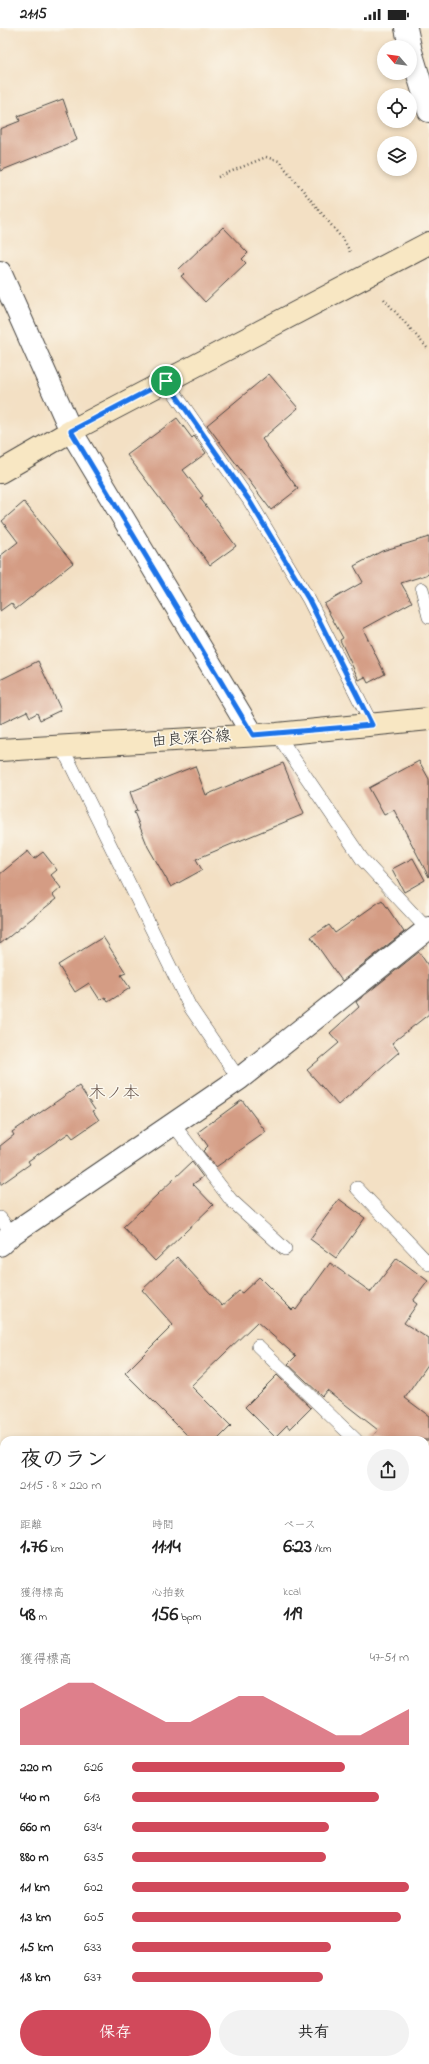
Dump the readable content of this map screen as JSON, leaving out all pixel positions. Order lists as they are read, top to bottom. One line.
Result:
{"streets":{"street":["由良深谷線"]},"districts":["木ノ本"],"north":"top left","page":{"status":"21:15","heading":["夜のラン","21:15 · 8 × 220 m"],"stats":[["距離","1.76 km"],["時間","11:14"],["ペース","6:23 /km"],["獲得標高","48 m"],["心拍数","156 bpm"],["kcal","119"]],"chart":["獲得標高","47–51 m"],"list":[{"name":"220 m","note":"6:26"},{"name":"440 m","note":"6:13"},{"name":"660 m","note":"6:34"},{"name":"880 m","note":"6:35"},{"name":"1.1 km","note":"6:02"},{"name":"1.3 km","note":"6:05"},{"name":"1.5 km","note":"6:33"},{"name":"1.8 km","note":"6:37"}],"buttons":["保存","共有"]}}
